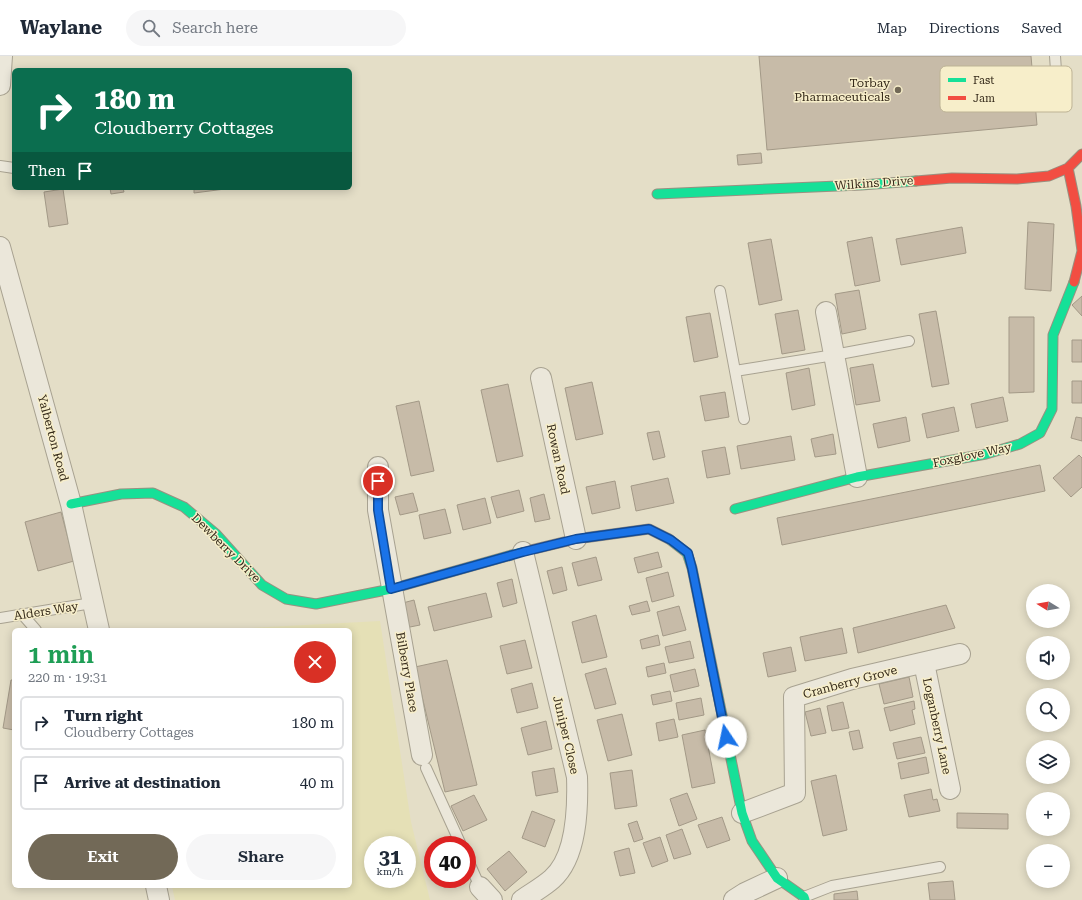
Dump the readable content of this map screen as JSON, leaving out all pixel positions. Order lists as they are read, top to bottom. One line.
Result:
{"streets":{"street":["Wilkins Drive","Yalberton Road","Foxglove Way","Rowan Road","Dewberry Drive","Bilberry Place","Cranberry Grove","Loganberry Lane","Juniper Close"],"lane":["Alders Way"]},"crossings":[["Yalberton Road","Dewberry Drive"],["Yalberton Road","Alders Way"],["Rowan Road","Dewberry Drive"],["Dewberry Drive","Bilberry Place"],["Dewberry Drive","Cranberry Grove"],["Dewberry Drive","Juniper Close"],["Cranberry Grove","Loganberry Lane"]],"places":["Torbay Pharmaceuticals"],"legend":["Fast","Jam"],"north":"left","page":{"header":"Waylane","search":"Search here","nav":["Map","Directions","Saved"],"turn":["180 m","Cloudberry Cottages"],"then":"Then","map_buttons":["+","−"],"heading":["1 min","220 m · 19:31"],"list":[{"name":"Turn right","note":"Cloudberry Cottages","value":"180 m"},{"name":"Arrive at destination","value":"40 m"}],"buttons":["Exit","Share"],"speed":"31 km/h","limit":"40"}}
